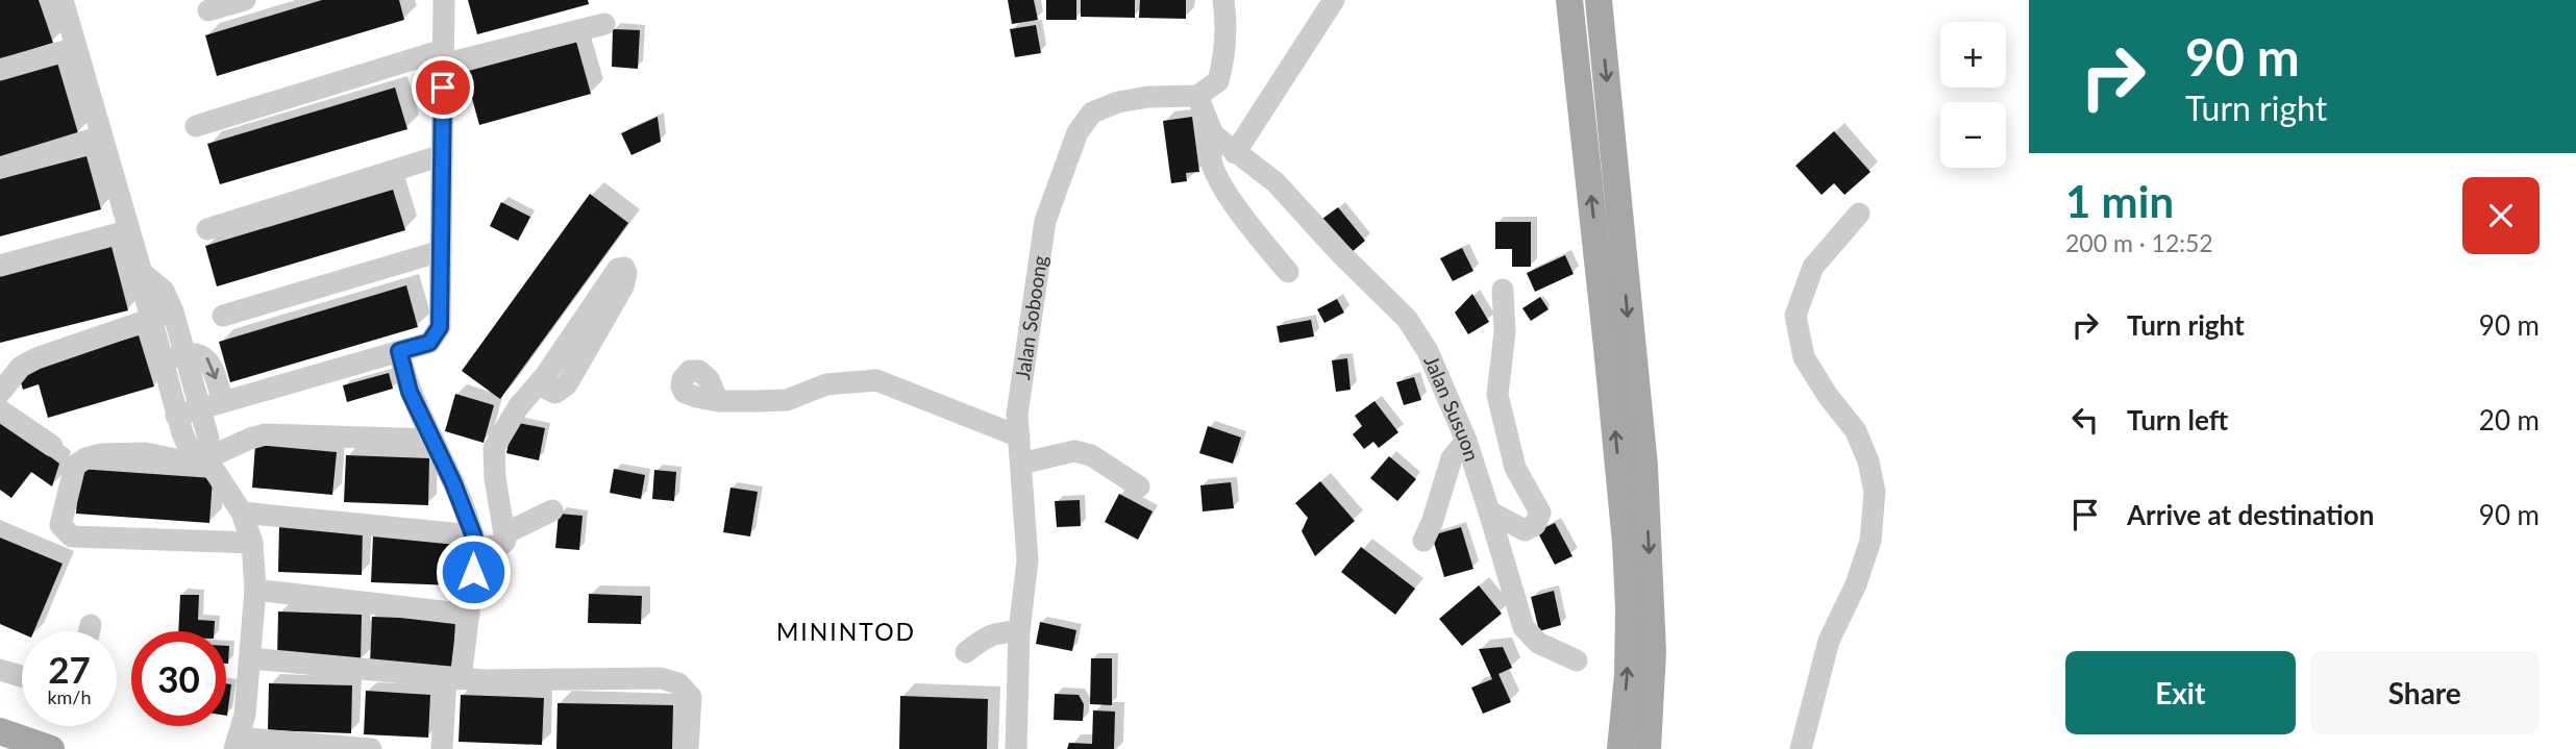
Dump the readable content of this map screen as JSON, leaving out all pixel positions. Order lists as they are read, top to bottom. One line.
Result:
{"streets":{"street":["Jalan Soboong","Jalan Susuon"]},"crossings":[["Jalan Soboong","Jalan Susuon"]],"districts":["MININTOD"],"page":{"turn":["90 m","Turn right"],"map_buttons":["+","−"],"heading":["1 min","200 m · 12:52"],"list":[{"name":"Turn right","value":"90 m"},{"name":"Turn left","value":"20 m"},{"name":"Arrive at destination","value":"90 m"}],"speed":"27 km/h","limit":"30","buttons":["Exit","Share"]}}
